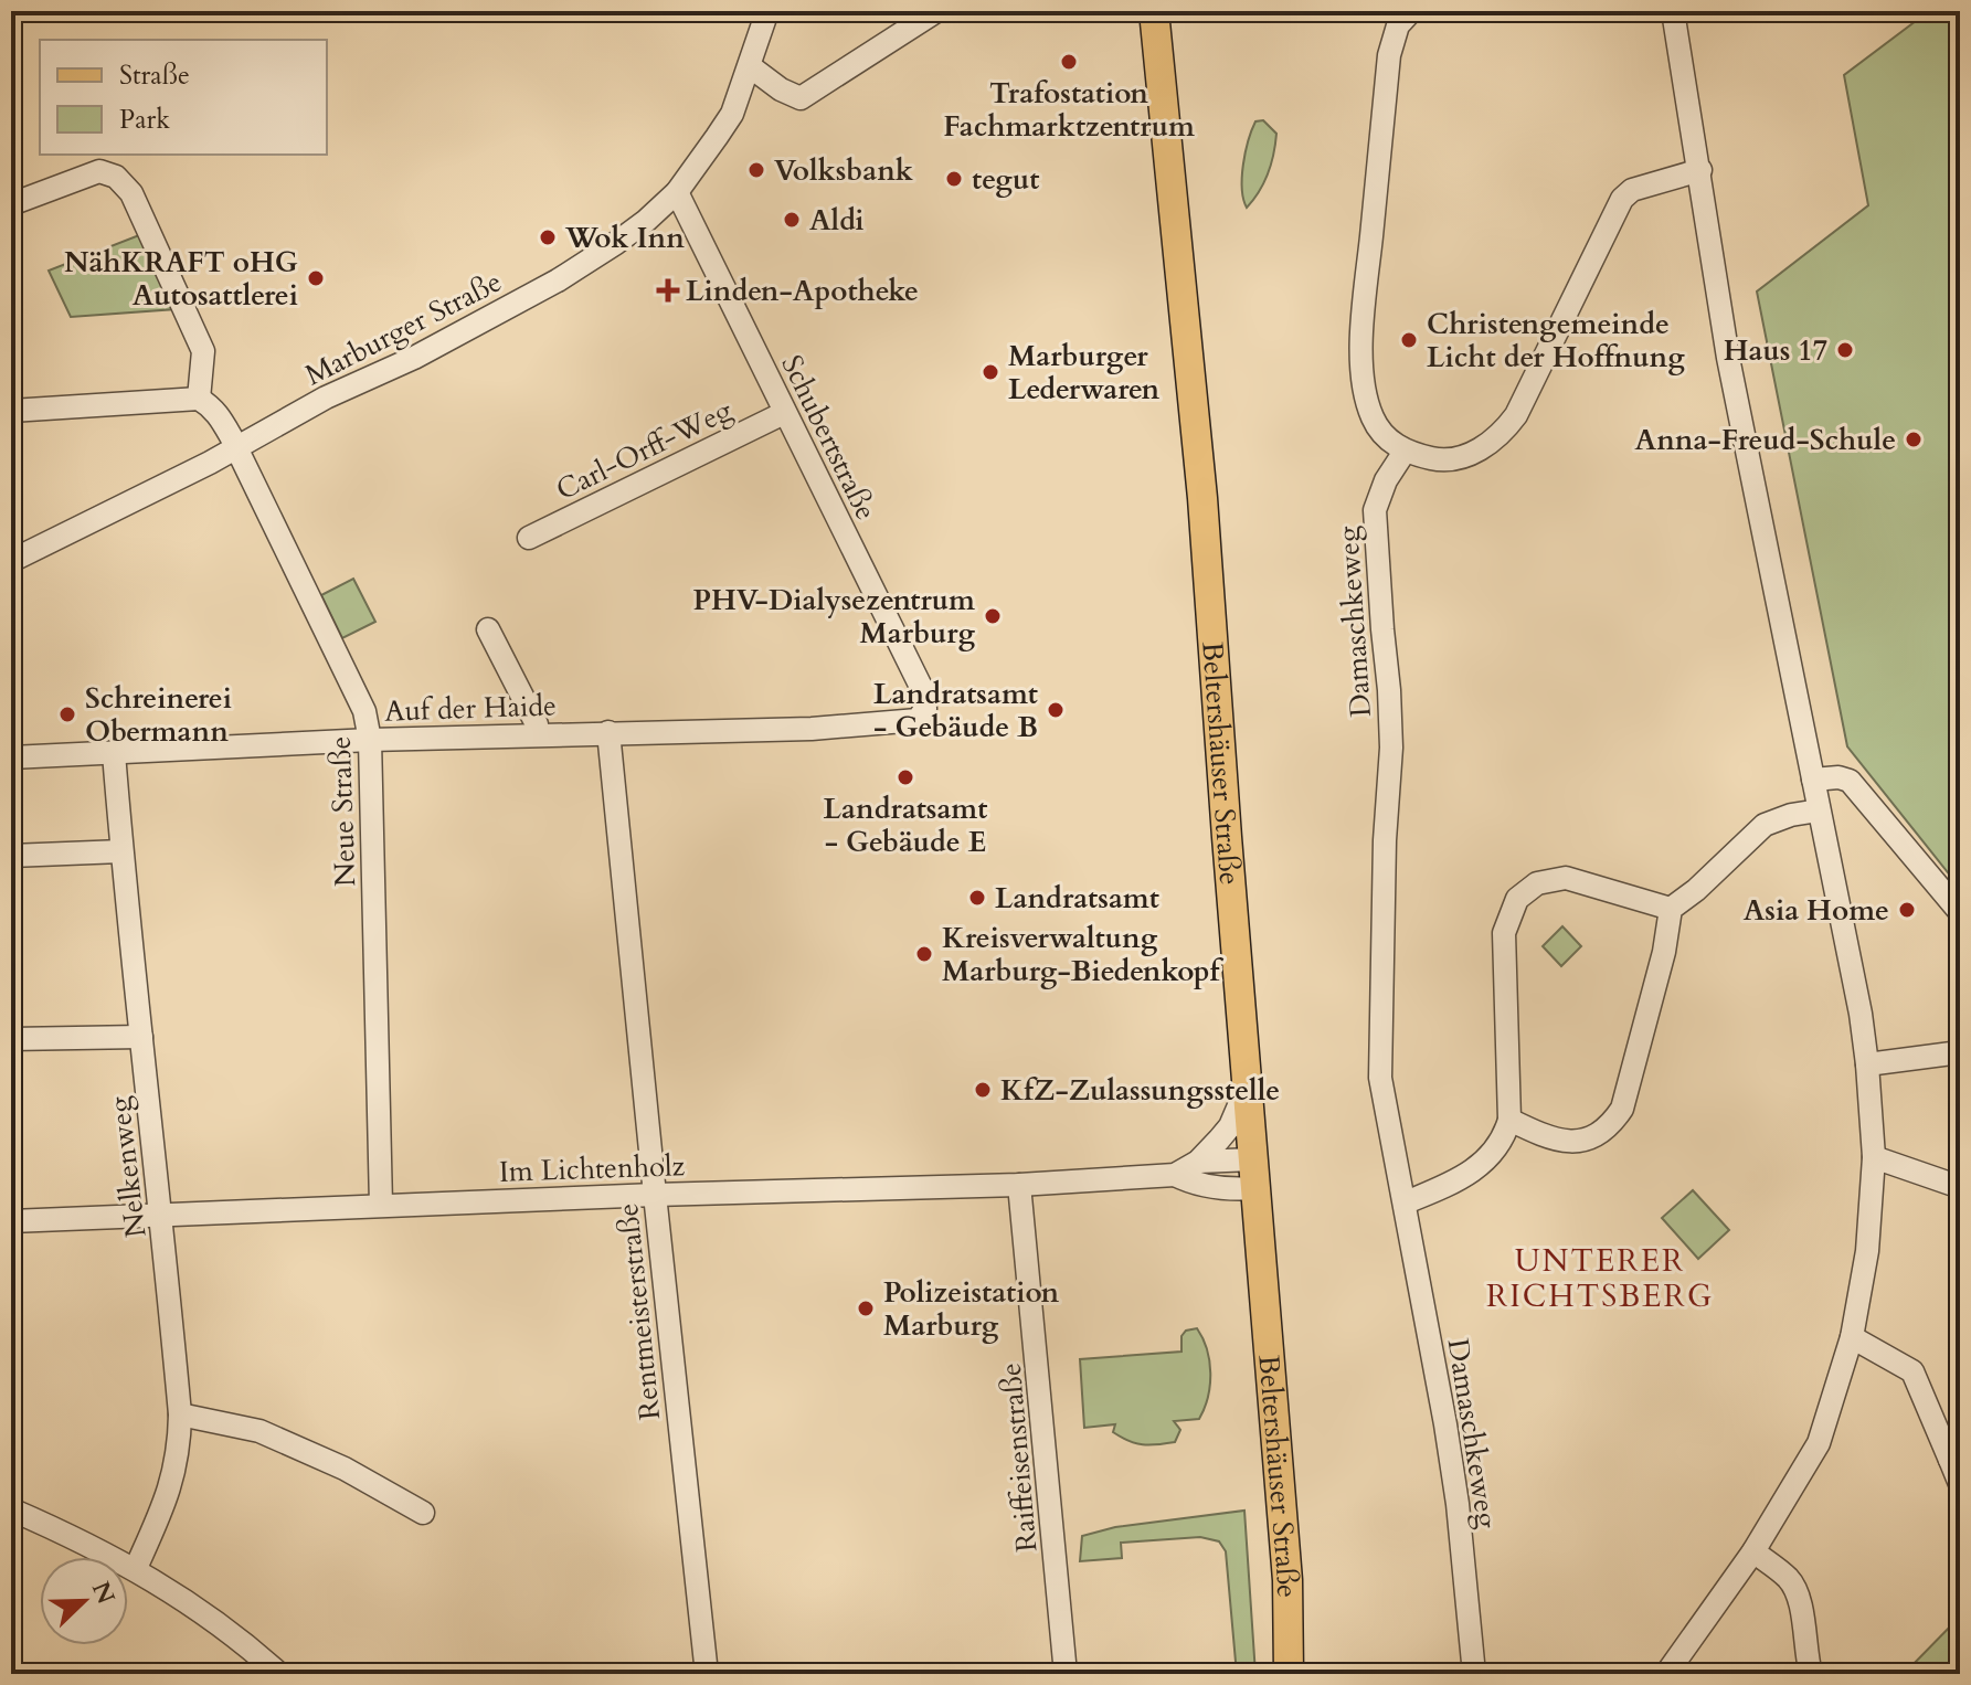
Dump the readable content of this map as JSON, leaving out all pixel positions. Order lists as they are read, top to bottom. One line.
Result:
{"streets":{"main road":["Beltershäuser Straße"],"street":["Marburger Straße","Schubertstraße","Carl-Orff-Weg","Damaschkeweg","Auf der Haide","Neue Straße","Nelkenweg","Im Lichtenholz","Rentmeisterstraße","Raiffeisenstraße"]},"crossings":[["Marburger Straße","Schubertstraße"],["Marburger Straße","Neue Straße"],["Schubertstraße","Carl-Orff-Weg"],["Schubertstraße","Auf der Haide"],["Auf der Haide","Neue Straße"],["Auf der Haide","Nelkenweg"],["Auf der Haide","Rentmeisterstraße"],["Beltershäuser Straße","Im Lichtenholz"],["Neue Straße","Im Lichtenholz"],["Nelkenweg","Im Lichtenholz"],["Im Lichtenholz","Rentmeisterstraße"],["Im Lichtenholz","Raiffeisenstraße"]],"districts":["UNTERER RICHTSBERG"],"places":{"other":["Trafostation Fachmarktzentrum","Volksbank","tegut","Aldi","Wok Inn","NähKRAFT oHG Autosattlerei","Christengemeinde Licht der Hoffnung","Haus 17","Marburger Lederwaren","Anna-Freud-Schule","PHV-Dialysezentrum Marburg","Landratsamt - Gebäude B","Schreinerei Obermann","Landratsamt - Gebäude E","Landratsamt","Asia Home","Kreisverwaltung Marburg-Biedenkopf","KfZ-Zulassungsstelle","Polizeistation Marburg"],"health":["Linden-Apotheke"]},"legend":["Straße","Park"],"north":"top right"}
